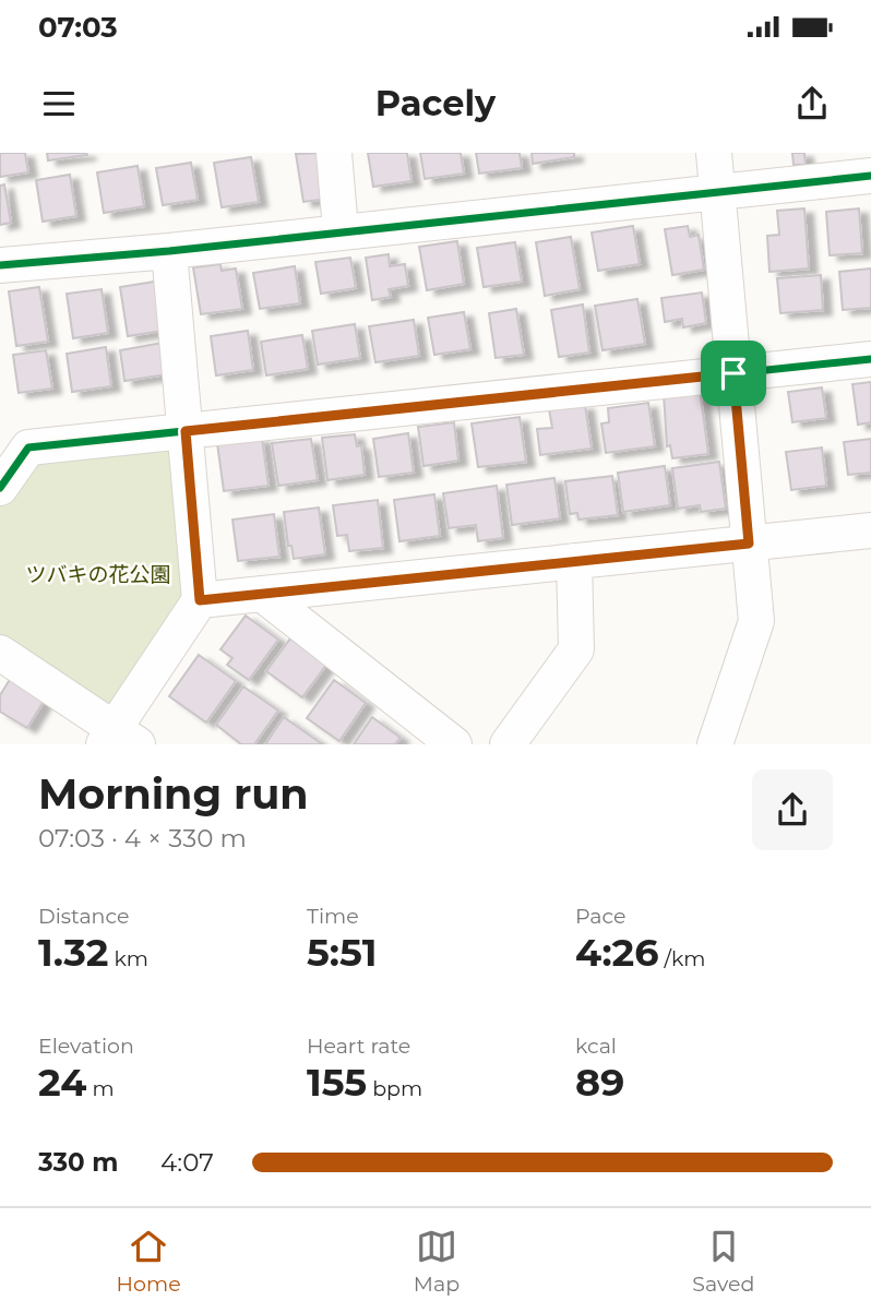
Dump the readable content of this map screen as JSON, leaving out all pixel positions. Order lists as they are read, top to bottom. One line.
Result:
{"parks":["ツバキの花公園"],"page":{"status":"07:03","header":"Pacely","heading":["Morning run","07:03 · 4 × 330 m"],"stats":[["Distance","1.32 km"],["Time","5:51"],["Pace","4:26 /km"],["Elevation","24 m"],["Heart rate","155 bpm"],["kcal","89"]],"list":[{"name":"330 m","note":"4:07"}],"tabs":["Home","Map","Saved"]}}
